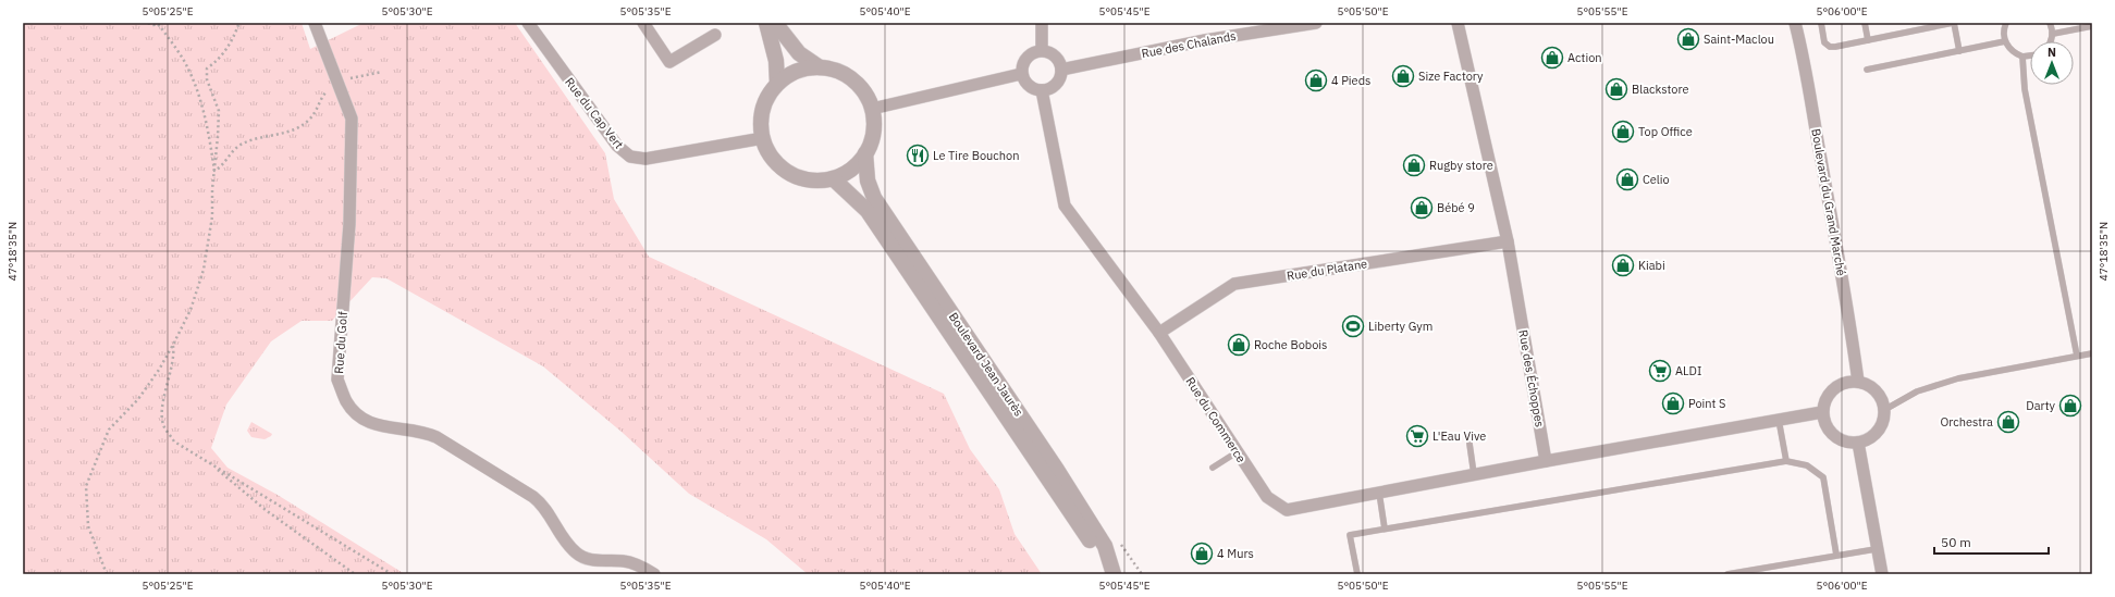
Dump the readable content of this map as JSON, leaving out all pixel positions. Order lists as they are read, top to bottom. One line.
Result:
{"streets":{"street":["Rue des Chalands","Rue du Cap Vert","Boulevard du Grand Marché","Rue du Platane","Rue du Golf","Boulevard Jean Jaurès","Rue des Échoppes","Rue du Commerce"]},"crossings":[["Rue des Chalands","Rue du Commerce"],["Rue du Cap Vert","Boulevard Jean Jaurès"],["Rue du Platane","Rue des Échoppes"],["Rue du Platane","Rue du Commerce"],["Rue des Échoppes","Rue du Commerce"]],"places":{"shop":["Saint-Maclou","Action","Size Factory","4 Pieds","Blackstore","Top Office","Rugby store","Celio","Bébé 9","Kiabi","Roche Bobois","Point S","Darty","Orchestra","4 Murs"],"restaurant":["Le Tire Bouchon"],"sports":["Liberty Gym"],"supermarket":["ALDI","L'Eau Vive"]},"scale_bar":"50 m","north":"top","coordinates":["5°05'25\"E","5°05'30\"E","5°05'35\"E","5°05'40\"E","5°05'45\"E","5°05'50\"E","5°05'55\"E","5°06'00\"E","47°18'35\"N"]}
